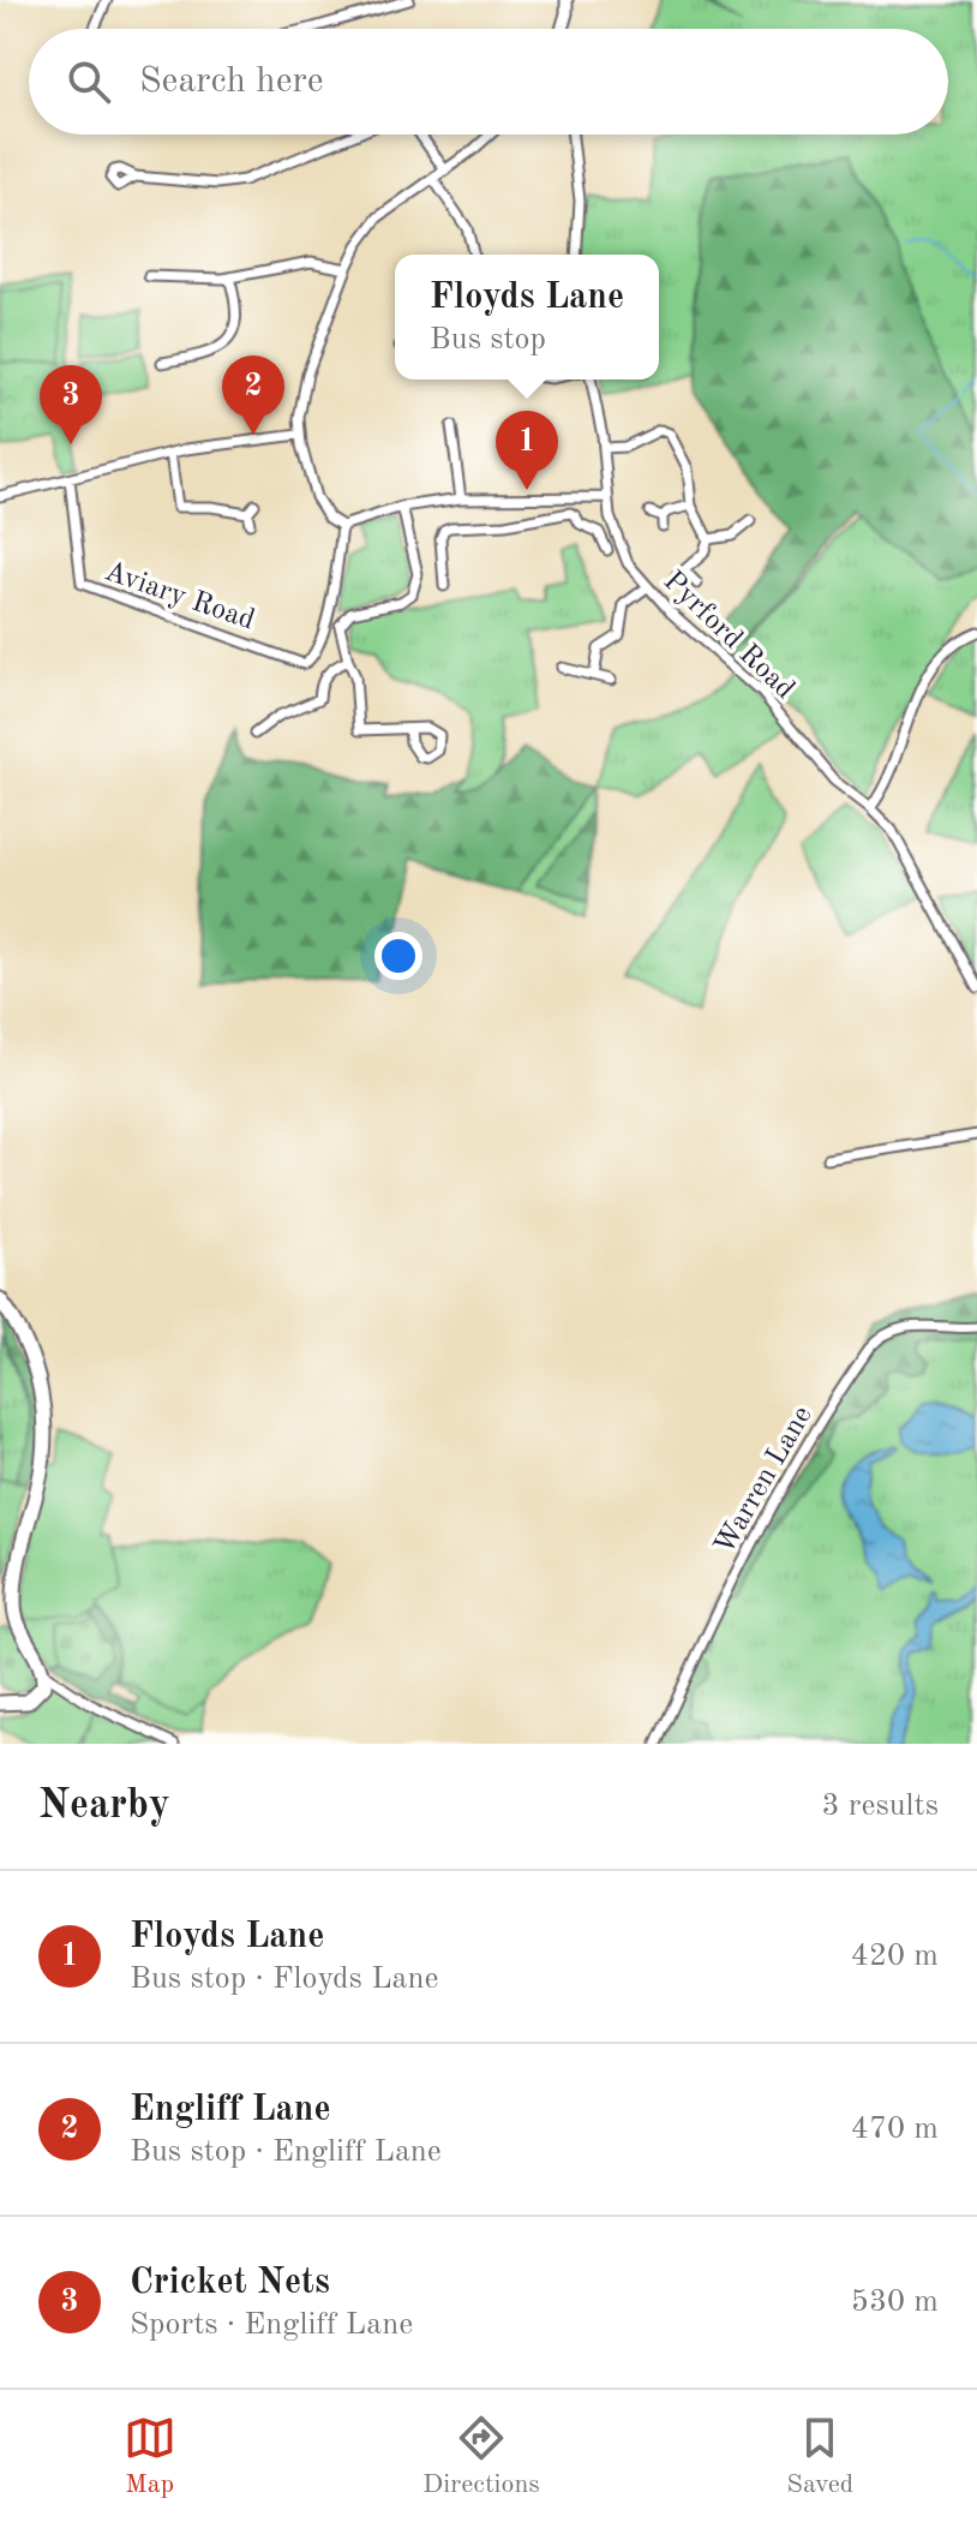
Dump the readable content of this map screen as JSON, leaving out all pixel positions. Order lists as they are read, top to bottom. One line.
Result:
{"streets":{"street":["Aviary Road","Pyrford Road","Warren Lane"]},"page":{"search":"Search here","popup":["Floyds Lane","Bus stop"],"pins":["2","3","1"],"heading":["Nearby","3 results"],"list":[{"mark":"1","name":"Floyds Lane","note":"Bus stop · Floyds Lane","value":"420 m"},{"mark":"2","name":"Engliff Lane","note":"Bus stop · Engliff Lane","value":"470 m"},{"mark":"3","name":"Cricket Nets","note":"Sports · Engliff Lane","value":"530 m"}],"nav":["Map","Directions","Saved"]}}
